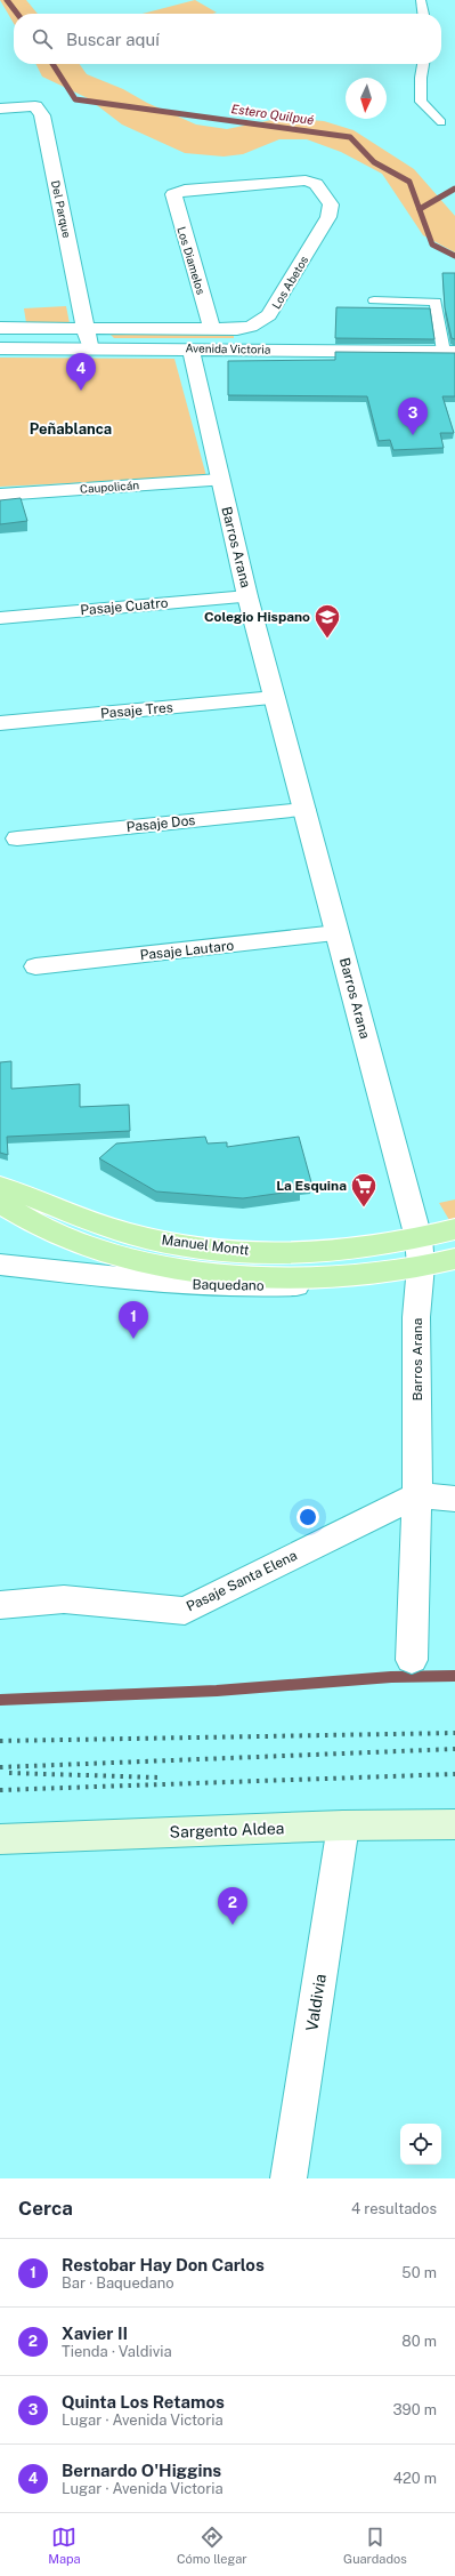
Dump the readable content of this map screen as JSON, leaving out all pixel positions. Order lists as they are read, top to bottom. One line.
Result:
{"streets":{"main road":["Manuel Montt","Baquedano","Sargento Aldea"],"street":["Del Parque","Los Diamelos","Los Abetos","Avenida Victoria","Caupolicán","Barros Arana","Pasaje Cuatro","Pasaje Tres","Pasaje Dos","Pasaje Lautaro","Pasaje Santa Elena","Valdivia"]},"crossings":[["Del Parque","Los Abetos"],["Del Parque","Avenida Victoria"],["Los Diamelos","Los Abetos"],["Avenida Victoria","Barros Arana"],["Caupolicán","Barros Arana"],["Barros Arana","Pasaje Cuatro"],["Barros Arana","Pasaje Tres"],["Barros Arana","Pasaje Dos"],["Barros Arana","Pasaje Lautaro"],["Barros Arana","Manuel Montt"],["Barros Arana","Baquedano"],["Barros Arana","Pasaje Santa Elena"],["Manuel Montt","Baquedano"],["Sargento Aldea","Valdivia"]],"districts":["Peñablanca"],"water":["Estero Quilpué"],"places":{"school or university":["Colegio Hispano"],"supermarket":["La Esquina"]},"north":"bottom","page":{"search":"Buscar aquí","pins":["4","3","1","2"],"heading":["Cerca","4 resultados"],"list":[{"mark":"1","name":"Restobar Hay Don Carlos","note":"Bar · Baquedano","value":"50 m"},{"mark":"2","name":"Xavier II","note":"Tienda · Valdivia","value":"80 m"},{"mark":"3","name":"Quinta Los Retamos","note":"Lugar · Avenida Victoria","value":"390 m"},{"mark":"4","name":"Bernardo O'Higgins","note":"Lugar · Avenida Victoria","value":"420 m"}],"nav":["Mapa","Cómo llegar","Guardados"]}}
